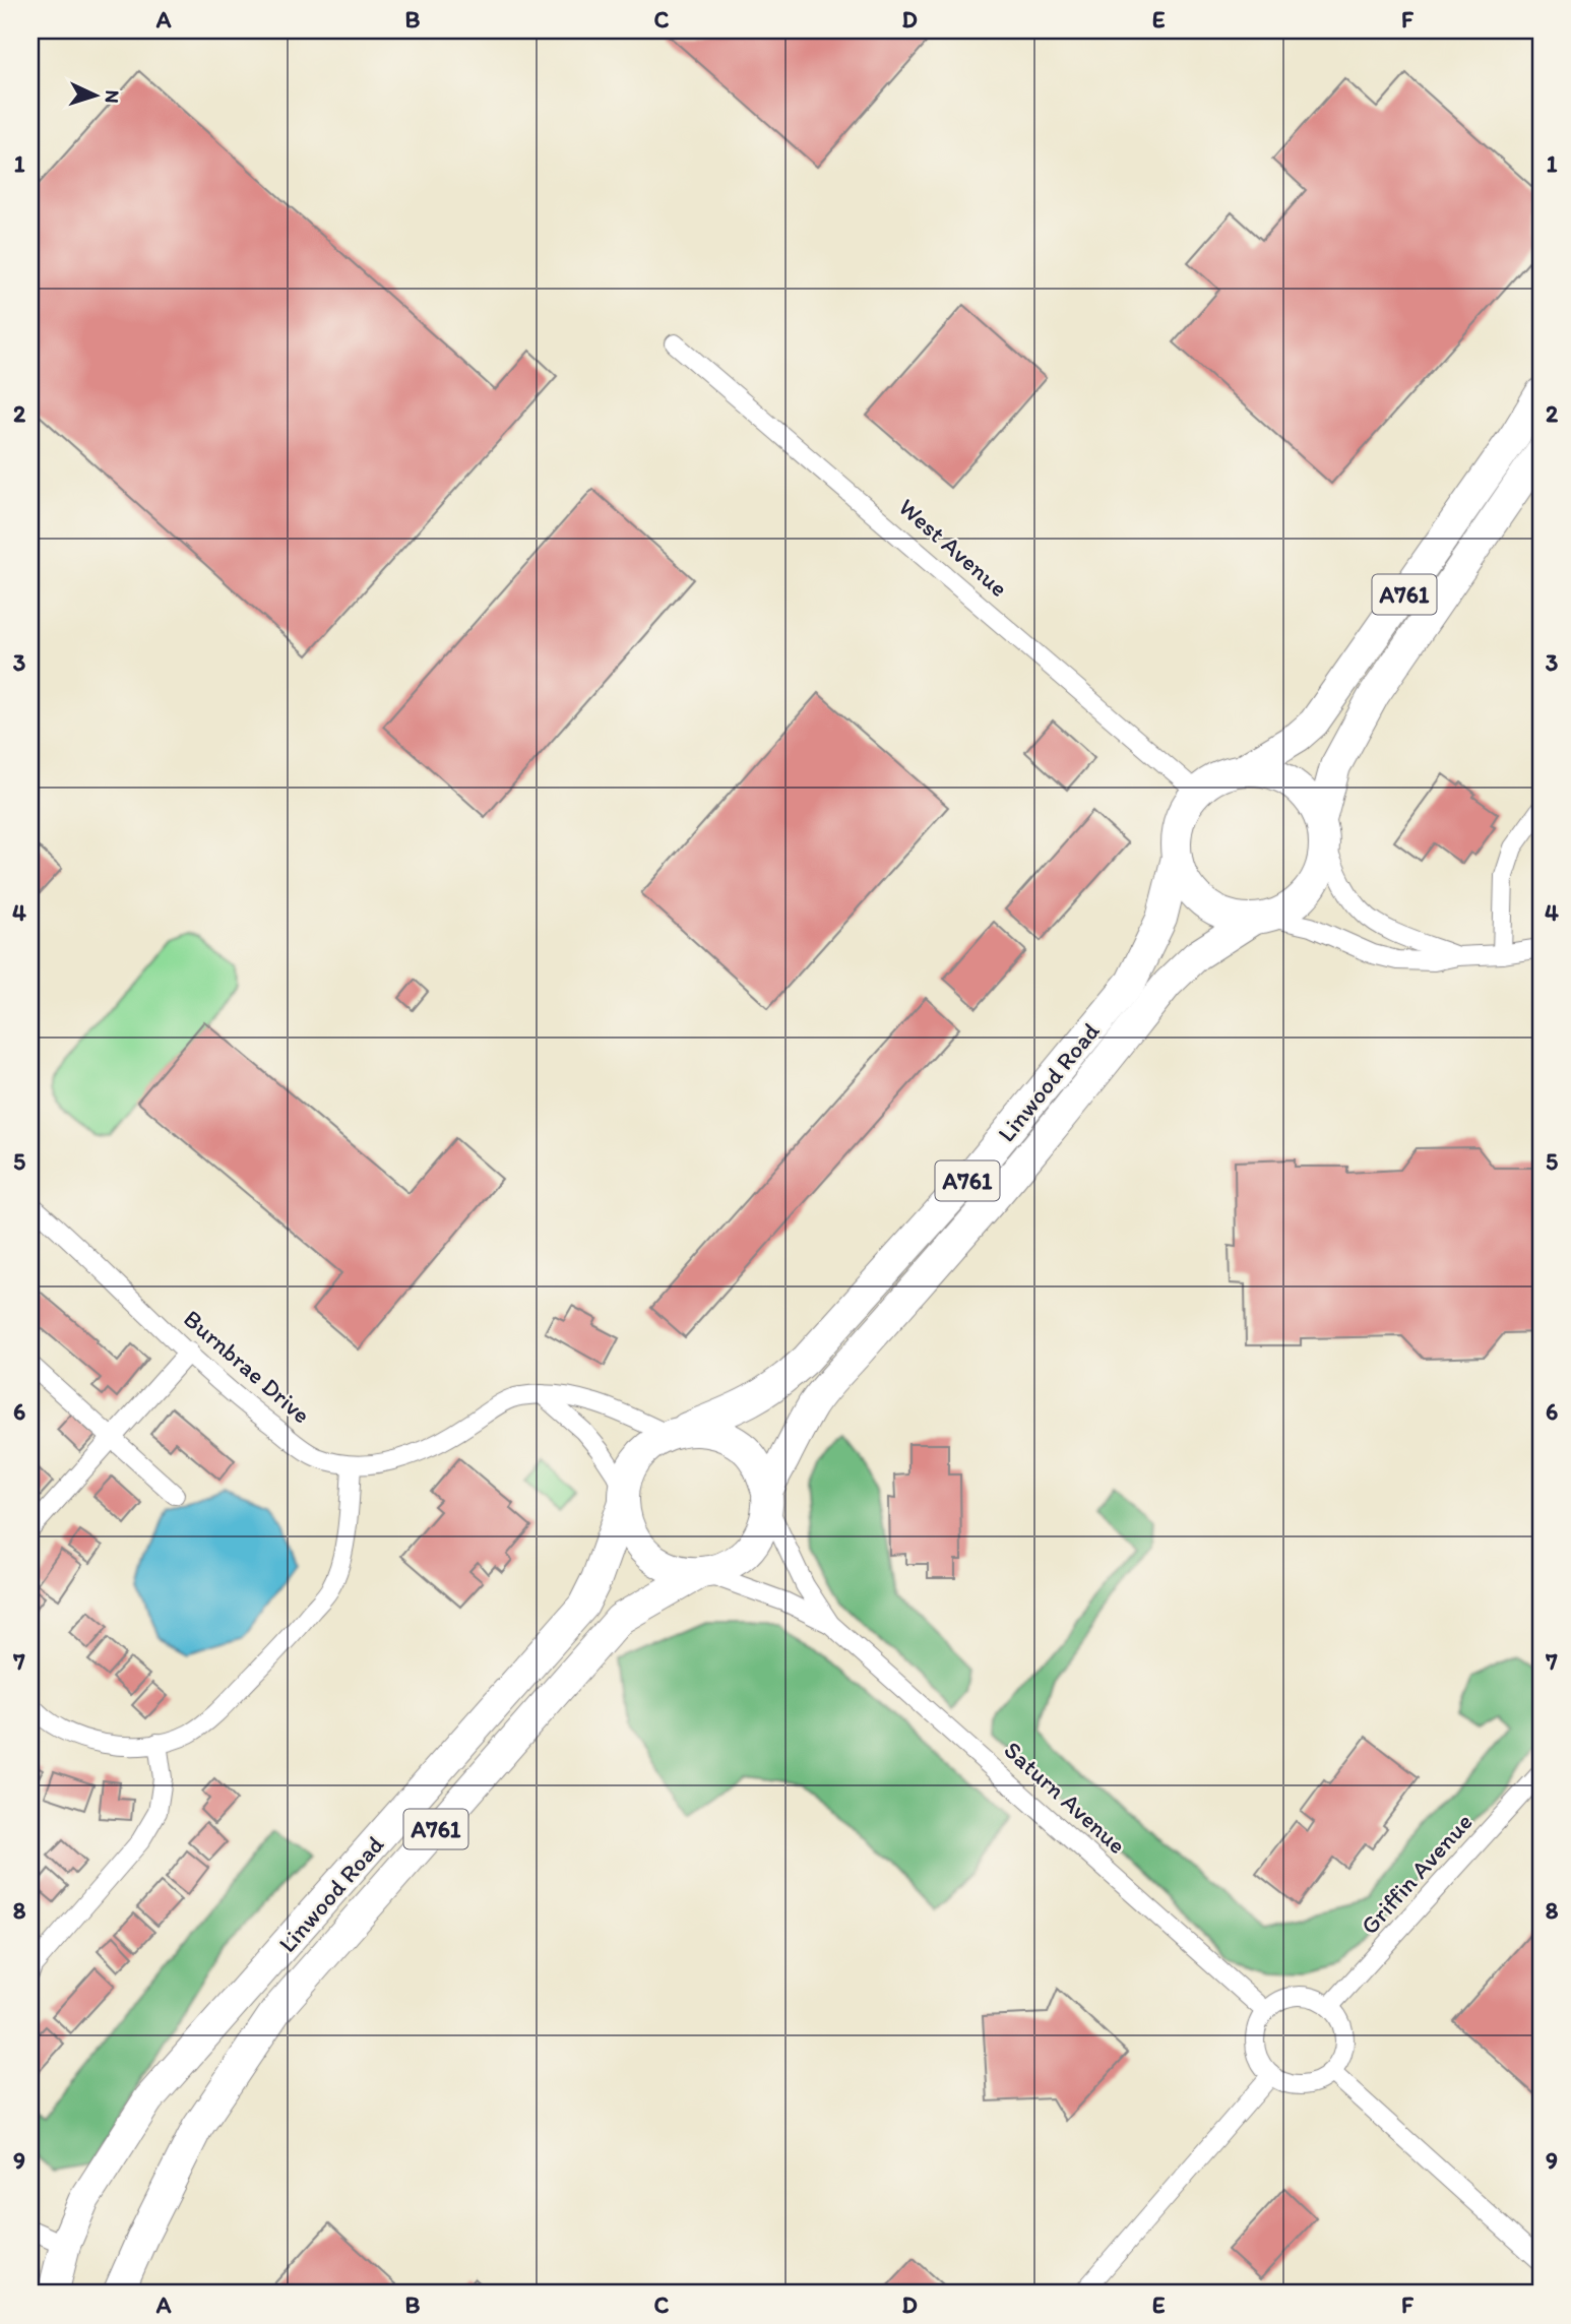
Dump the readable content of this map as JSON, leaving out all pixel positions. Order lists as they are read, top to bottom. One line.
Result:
{"streets":{"main road":["A761","Linwood Road"],"street":["West Avenue","Burnbrae Drive","Saturn Avenue","Griffin Avenue"]},"crossings":[["West Avenue","A761"],["West Avenue","Linwood Road"],["A761","Linwood Road"],["Linwood Road","Burnbrae Drive"],["Linwood Road","Saturn Avenue"],["Burnbrae Drive","Saturn Avenue"],["Saturn Avenue","Griffin Avenue"]],"north":"right","grid":{"columns":["A","B","C","D","E","F"],"rows":["1","2","3","4","5","6","7","8","9"]}}
